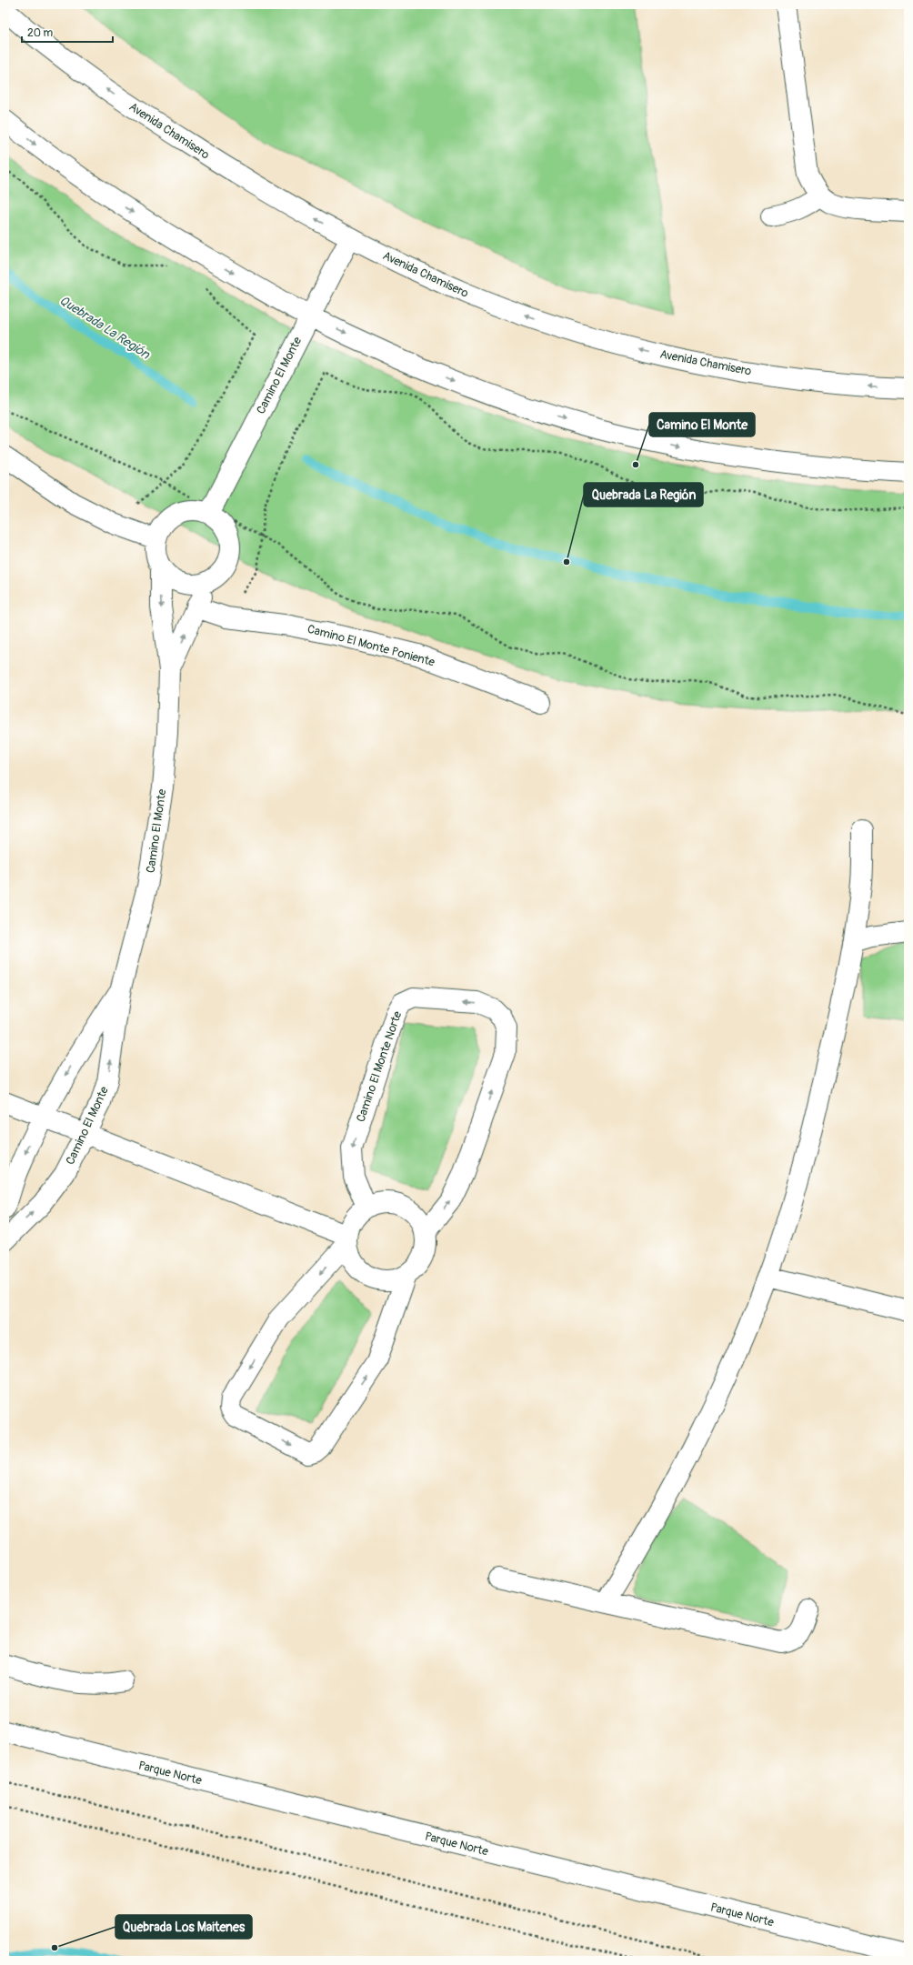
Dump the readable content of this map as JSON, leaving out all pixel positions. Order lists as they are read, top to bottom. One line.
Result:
{"streets":{"street":["Avenida Chamisero","Camino El Monte","Camino El Monte Poniente","Camino El Monte Norte","Parque Norte"]},"crossings":[["Avenida Chamisero","Camino El Monte"],["Camino El Monte","Camino El Monte Poniente"]],"water":["Quebrada La Región"],"places":["Camino El Monte","Quebrada La Región","Quebrada Los Maitenes"],"scale_bar":"20 m"}
